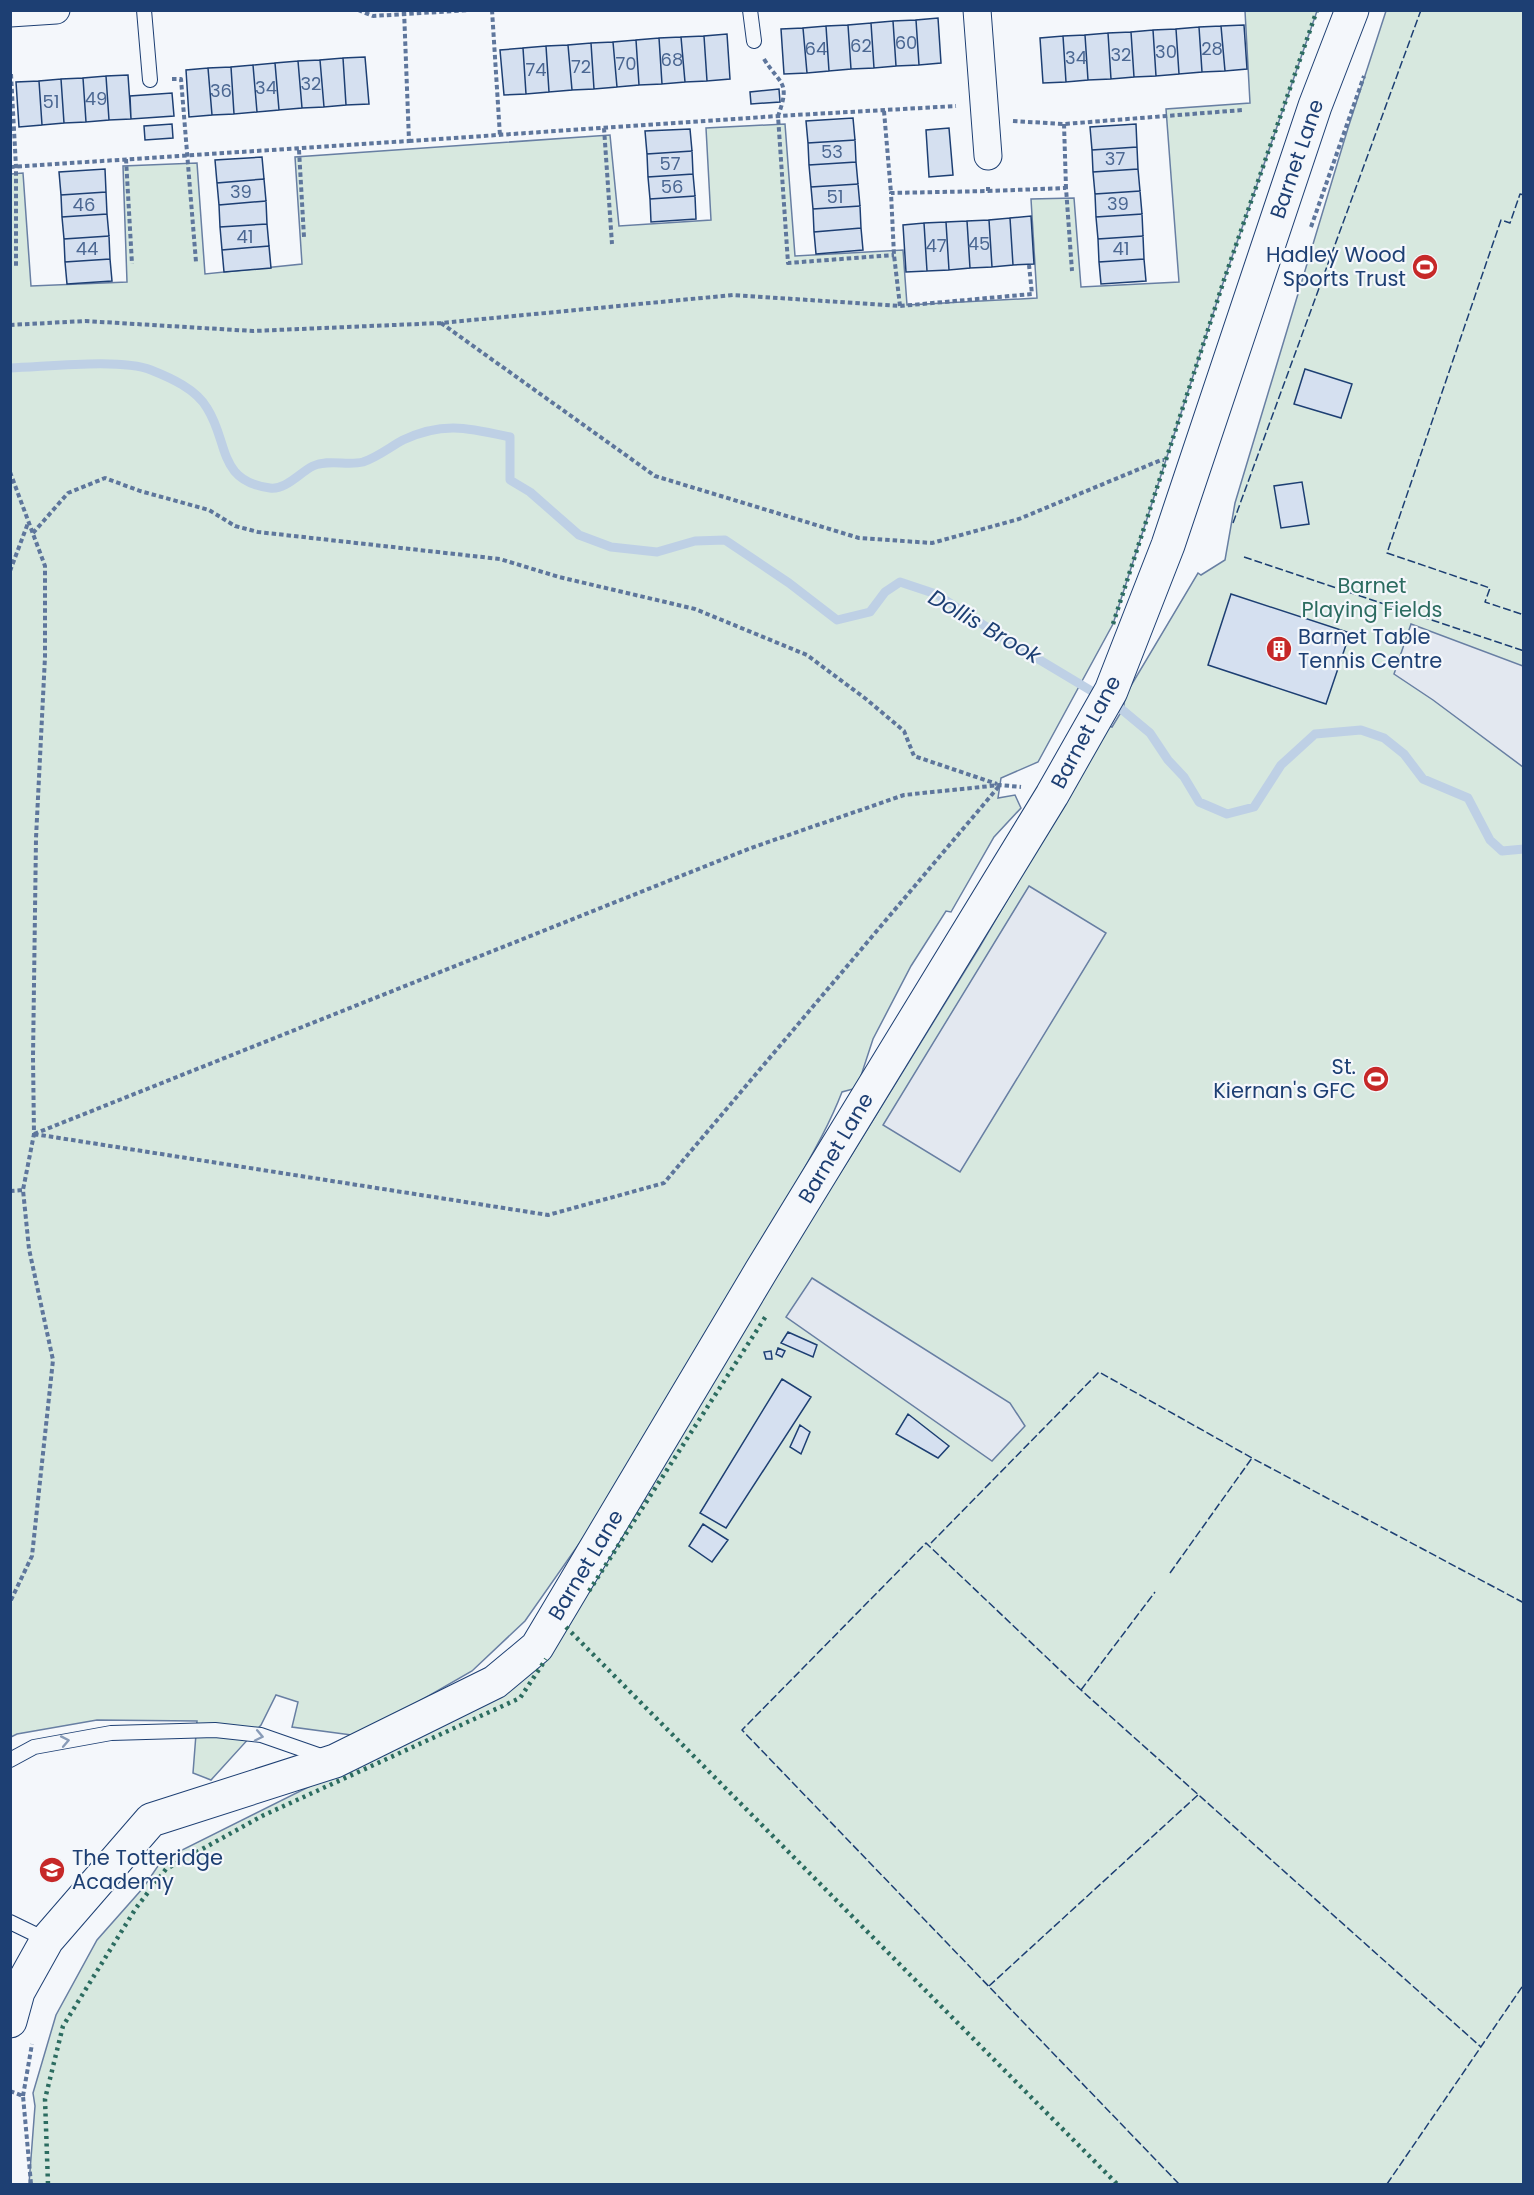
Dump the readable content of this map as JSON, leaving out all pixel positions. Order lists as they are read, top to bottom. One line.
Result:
{"streets":{"street":["Barnet Lane"]},"water":["Dollis Brook"],"parks":["Barnet Playing Fields"],"places":{"sports":["Hadley Wood Sports Trust","St. Kiernan's GFC"],"building":["Barnet Table Tennis Centre"],"school or university":["The Totteridge Academy"]},"house_numbers":["60","62","64","28","30","32","34","68","70","72","74","32","34","36","49","51","53","37","57","56","39","51","39","46","41","45","47","44","41"]}
